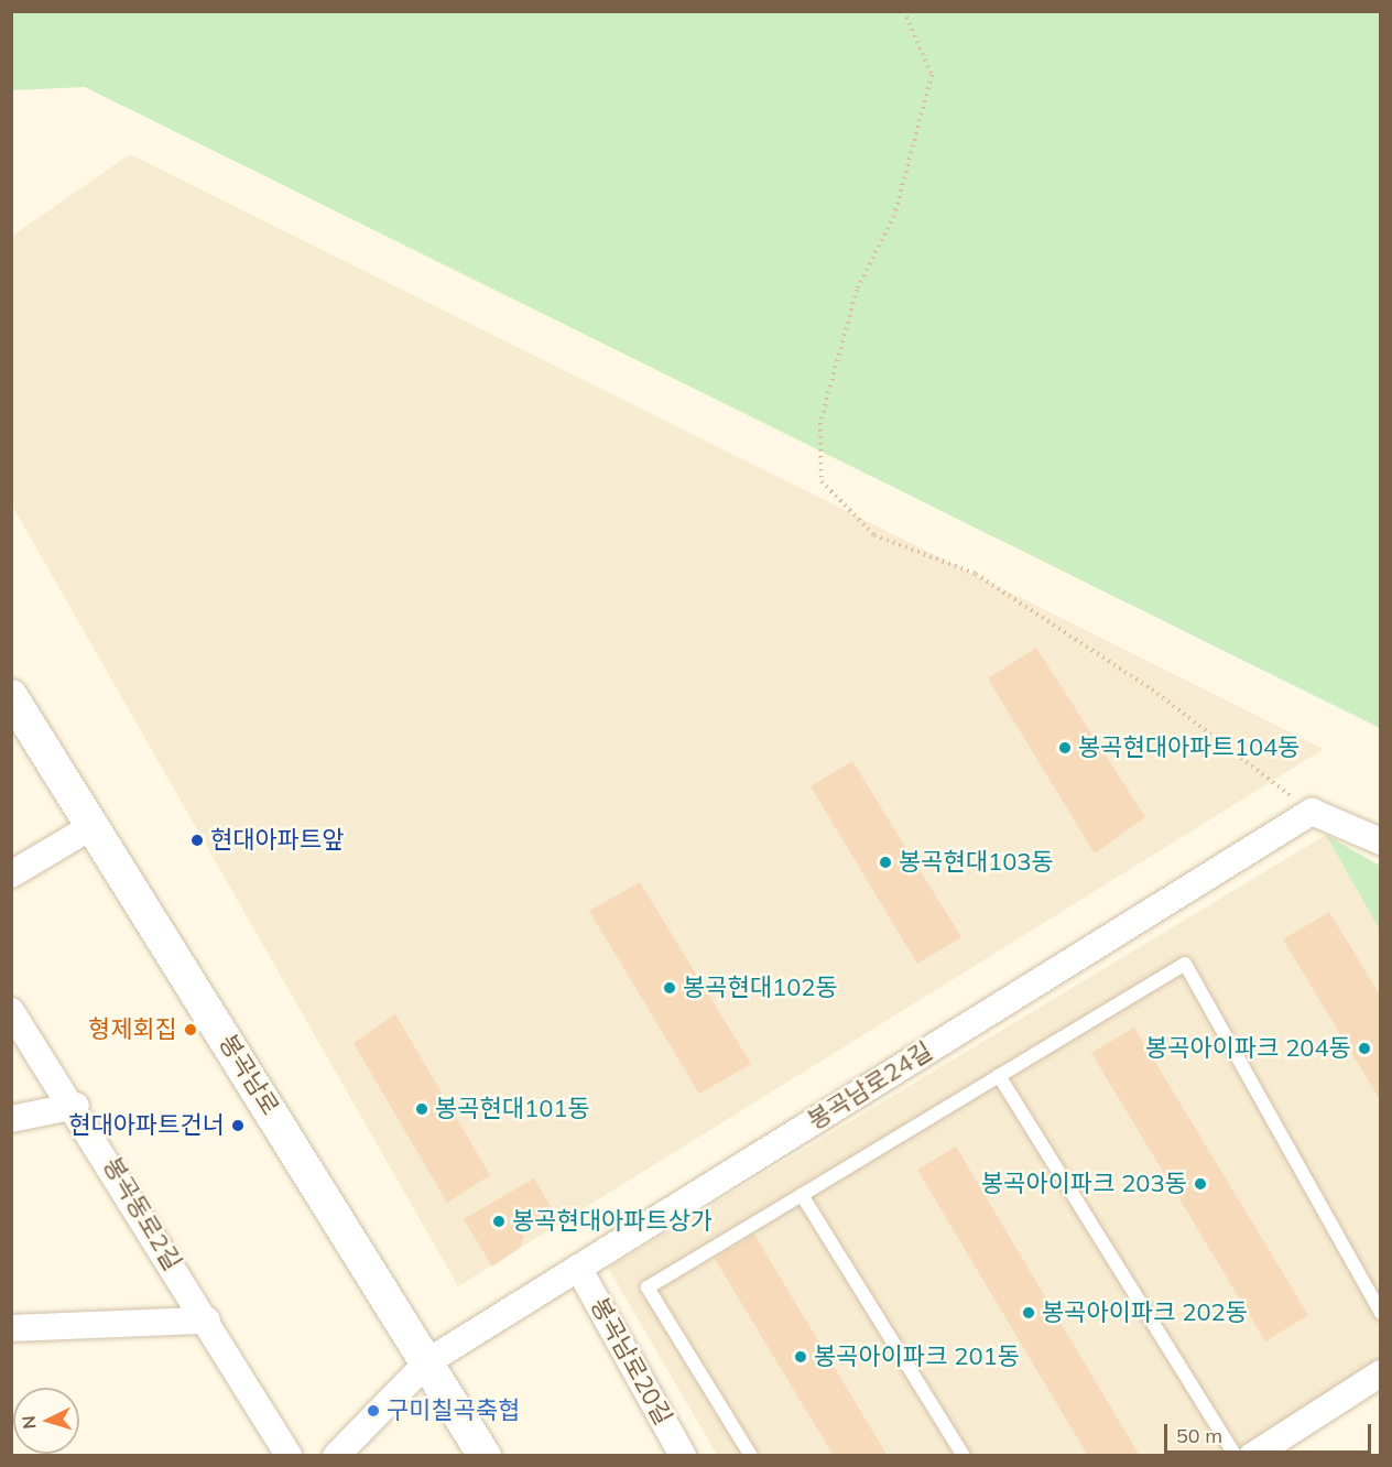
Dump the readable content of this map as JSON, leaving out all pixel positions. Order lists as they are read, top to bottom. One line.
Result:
{"streets":{"street":["봉곡남로","봉곡남로24길","봉곡동로2길","봉곡남로20길"]},"crossings":[["봉곡남로","봉곡남로24길"],["봉곡남로24길","봉곡남로20길"]],"places":["봉곡현대아파트104동","현대아파트앞","봉곡현대103동","봉곡현대102동","형제회집","봉곡아이파크 204동","봉곡현대101동","현대아파트건너","봉곡아이파크 203동","봉곡현대아파트상가","봉곡아이파크 202동","봉곡아이파크 201동","구미칠곡축협"],"scale_bar":"50 m","north":"left"}
